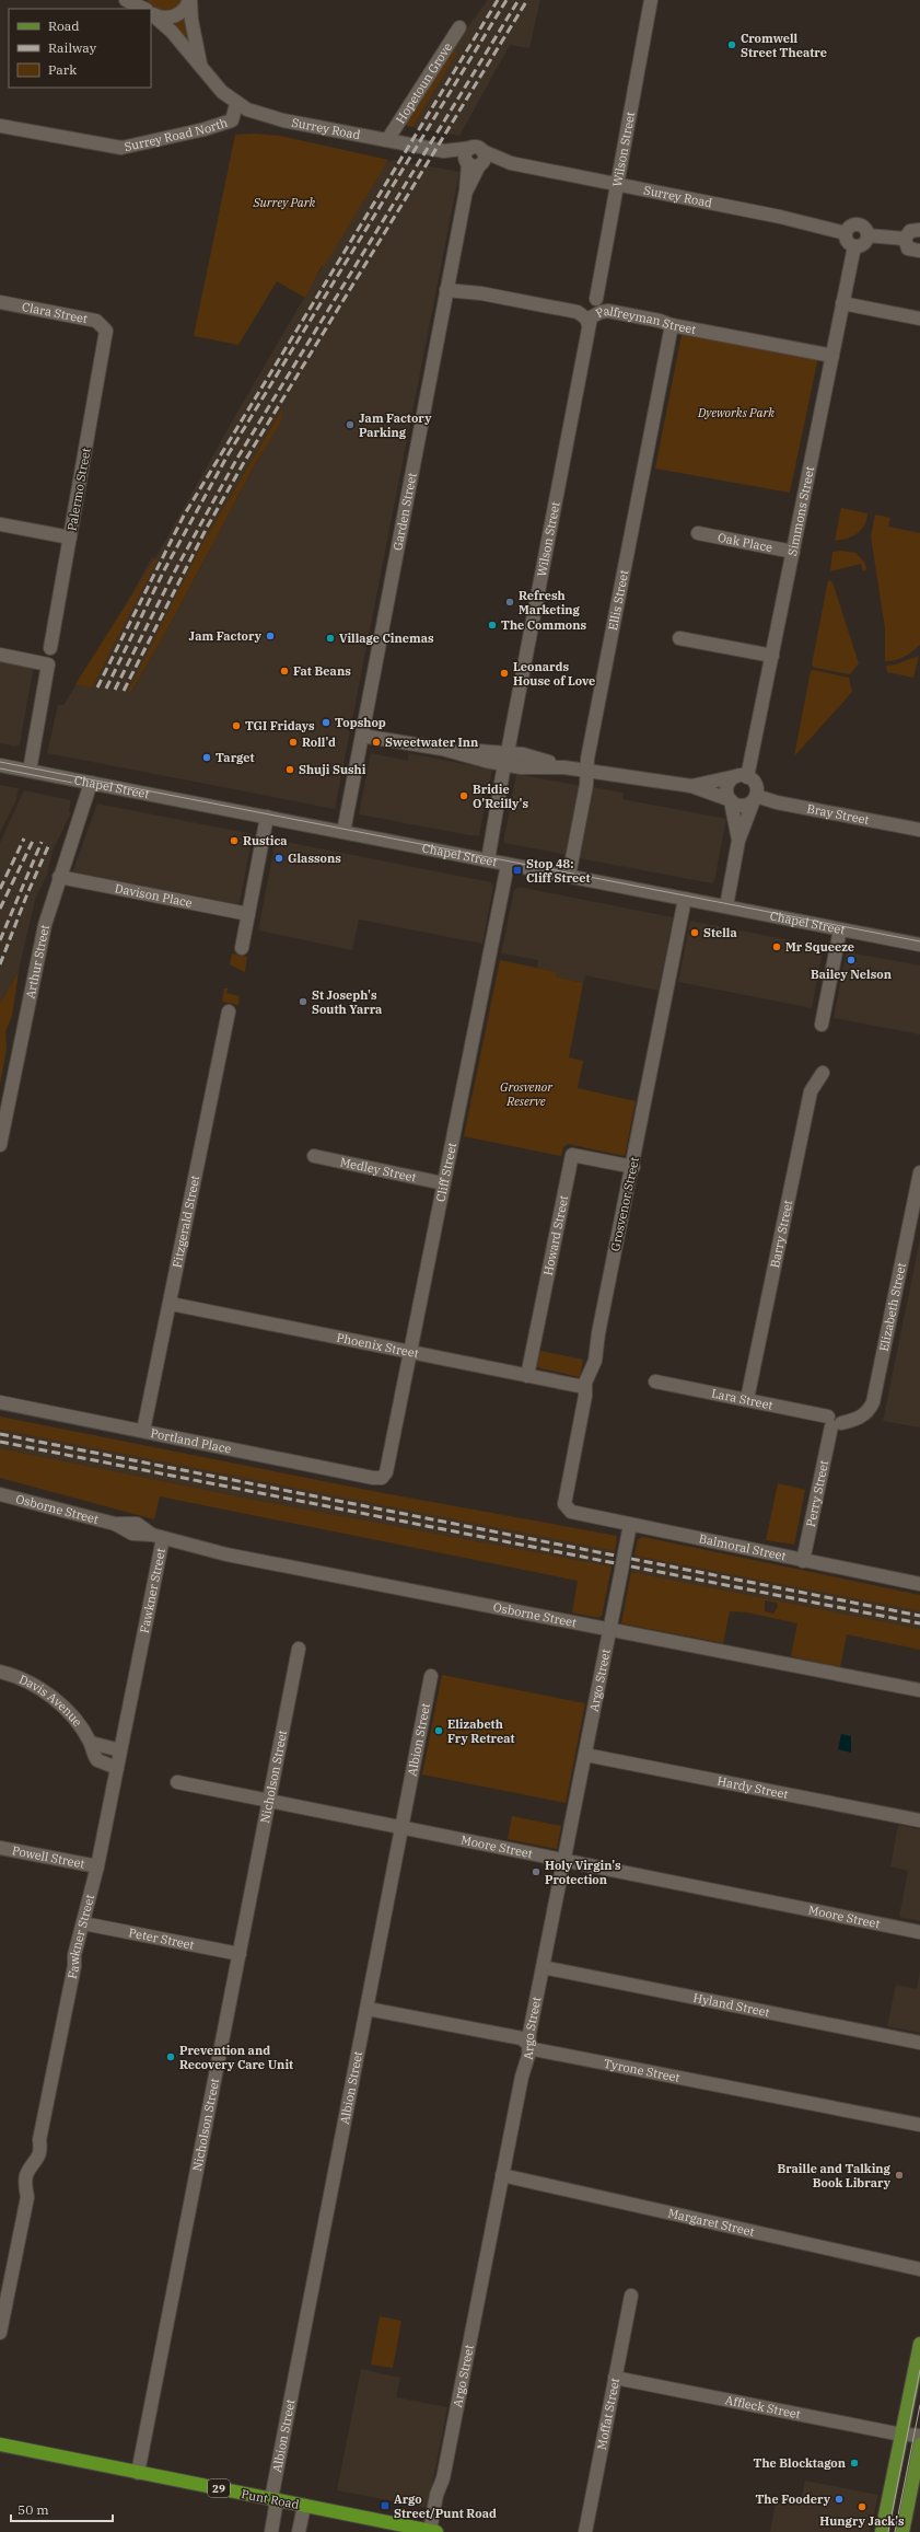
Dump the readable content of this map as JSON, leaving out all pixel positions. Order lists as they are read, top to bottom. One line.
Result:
{"streets":{"highway":["29","Punt Road"],"street":["Hopetoun Grove","Surrey Road","Surrey Road North","Wilson Street","Clara Street","Palfreyman Street","Palermo Street","Garden Street","Simmons Street","Oak Place","Ellis Street","Chapel Street","Bray Street","Davison Place","Arthur Street","Medley Street","Cliff Street","Grosvenor Street","Fitzgerald Street","Barry Street","Howard Street","Elizabeth Street","Phoenix Street","Lara Street","Portland Place","Perry Street","Osborne Street","Balmoral Street","Fawkner Street","Argo Street","Davis Avenue","Albion Street","Nicholson Street","Hardy Street","Moore Street","Powell Street","Peter Street","Hyland Street","Tyrone Street","Margaret Street","Affleck Street","Moffat Street"]},"crossings":[["Hopetoun Grove","Surrey Road"],["Surrey Road","Surrey Road North"],["Surrey Road","Wilson Street"],["Surrey Road","Garden Street"],["Surrey Road","Simmons Street"],["Wilson Street","Palfreyman Street"],["Wilson Street","Chapel Street"],["Clara Street","Palermo Street"],["Palfreyman Street","Garden Street"],["Palfreyman Street","Simmons Street"],["Palfreyman Street","Ellis Street"],["Garden Street","Chapel Street"],["Simmons Street","Oak Place"],["Simmons Street","Bray Street"],["Ellis Street","Chapel Street"],["Chapel Street","Arthur Street"],["Chapel Street","Cliff Street"],["Chapel Street","Grosvenor Street"],["Davison Place","Arthur Street"],["Medley Street","Cliff Street"],["Cliff Street","Phoenix Street"],["Cliff Street","Portland Place"],["Grosvenor Street","Howard Street"],["Grosvenor Street","Phoenix Street"],["Grosvenor Street","Balmoral Street"],["Fitzgerald Street","Phoenix Street"],["Fitzgerald Street","Portland Place"],["Barry Street","Lara Street"],["Howard Street","Phoenix Street"],["Elizabeth Street","Lara Street"],["Elizabeth Street","Perry Street"],["Lara Street","Perry Street"],["Perry Street","Balmoral Street"],["Osborne Street","Fawkner Street"],["Osborne Street","Argo Street"],["Balmoral Street","Argo Street"],["Fawkner Street","Davis Avenue"],["Fawkner Street","Powell Street"],["Fawkner Street","Peter Street"],["Argo Street","Hardy Street"],["Argo Street","Moore Street"],["Argo Street","Hyland Street"],["Argo Street","Tyrone Street"],["Argo Street","Margaret Street"],["Argo Street","Punt Road"],["Albion Street","Moore Street"],["Albion Street","Tyrone Street"],["Albion Street","Punt Road"],["Nicholson Street","Moore Street"],["Nicholson Street","Peter Street"],["Nicholson Street","Punt Road"],["Affleck Street","Moffat Street"]],"parks":["Surrey Park","Dyeworks Park","Grosvenor Reserve"],"places":{"other":["Cromwell Street Theatre","Jam Factory Parking","Refresh Marketing","The Commons","Jam Factory","Village Cinemas","Fat Beans","Leonards House of Love","Topshop","TGI Fridays","Roll'd","Sweetwater Inn","Target","Shuji Sushi","Bridie O'Reilly's","Rustica","Glassons","Stella","Mr Squeeze","Bailey Nelson","St Joseph's South Yarra","Elizabeth Fry Retreat","Holy Virgin's Protection","Prevention and Recovery Care Unit","Braille and Talking Book Library","The Blocktagon","The Foodery","Hungry Jack's"],"transit":["Stop 48: Cliff Street","Argo Street/Punt Road"]},"legend":["Road","Railway","Park"],"scale_bar":"50 m"}
